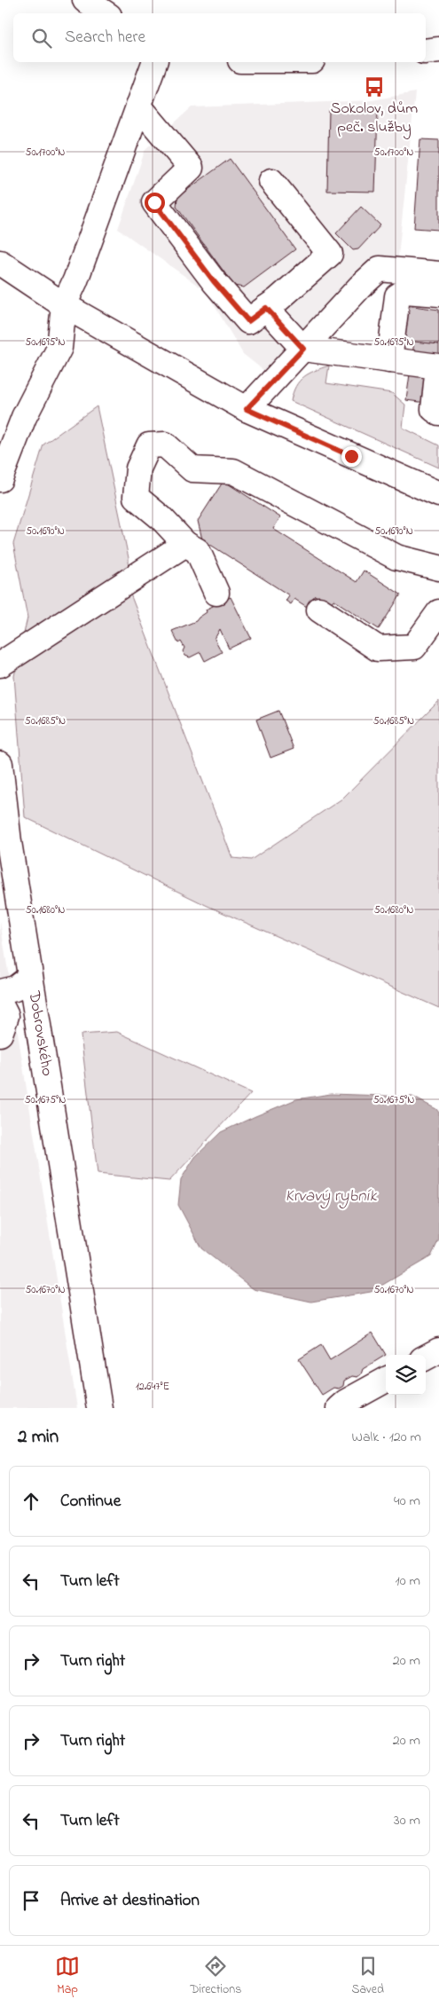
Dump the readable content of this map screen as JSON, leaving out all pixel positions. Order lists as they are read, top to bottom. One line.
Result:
{"streets":{"street":["Dobrovského"]},"water":["Krvavý rybník"],"places":{"bus stop":["Sokolov, dům peč. služby"]},"page":{"search":"Search here","heading":["2 min","Walk · 120 m"],"list":[["Continue","40 m"],["Turn left","10 m"],["Turn right","20 m"],["Turn right","20 m"],["Turn left","30 m"],"Arrive at destination"],"nav":["Map","Directions","Saved"]},"coordinates":["50.1700°N","50.1695°N","50.1690°N","50.1685°N","50.1680°N","50.1675°N","50.1670°N","12.647°E"]}
